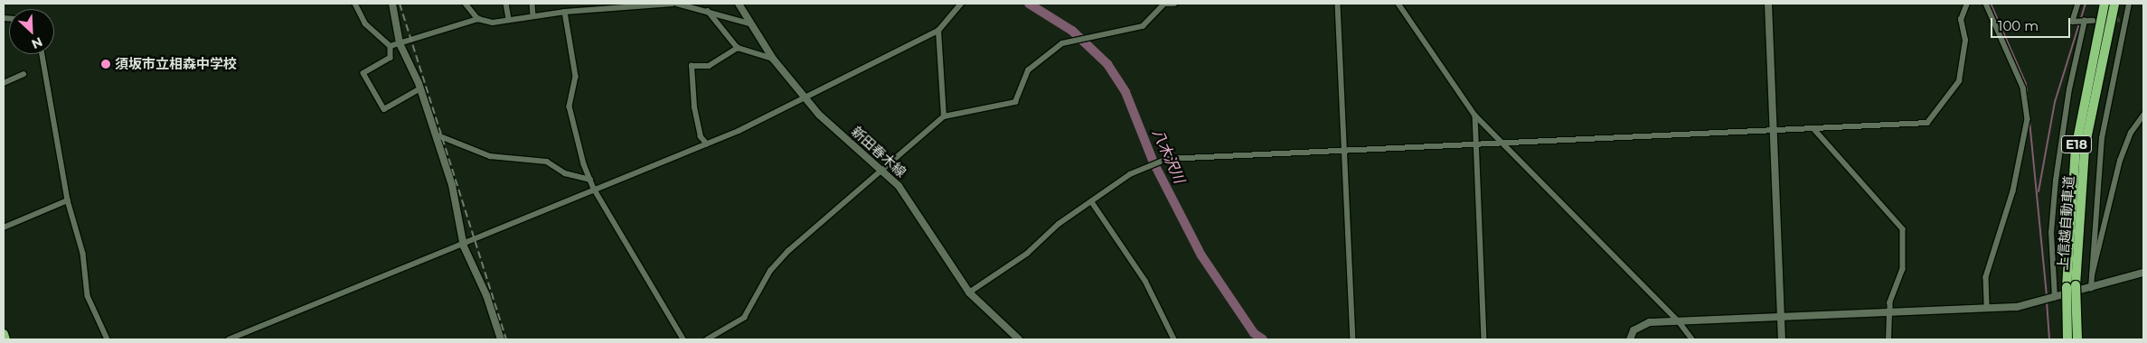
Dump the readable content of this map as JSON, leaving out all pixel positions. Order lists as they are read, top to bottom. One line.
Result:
{"streets":{"highway":["E18","上信越自動車道"],"street":["新田春木線"]},"water":["八木沢川"],"places":["須坂市立相森中学校"],"scale_bar":"100 m","north":"bottom right"}
